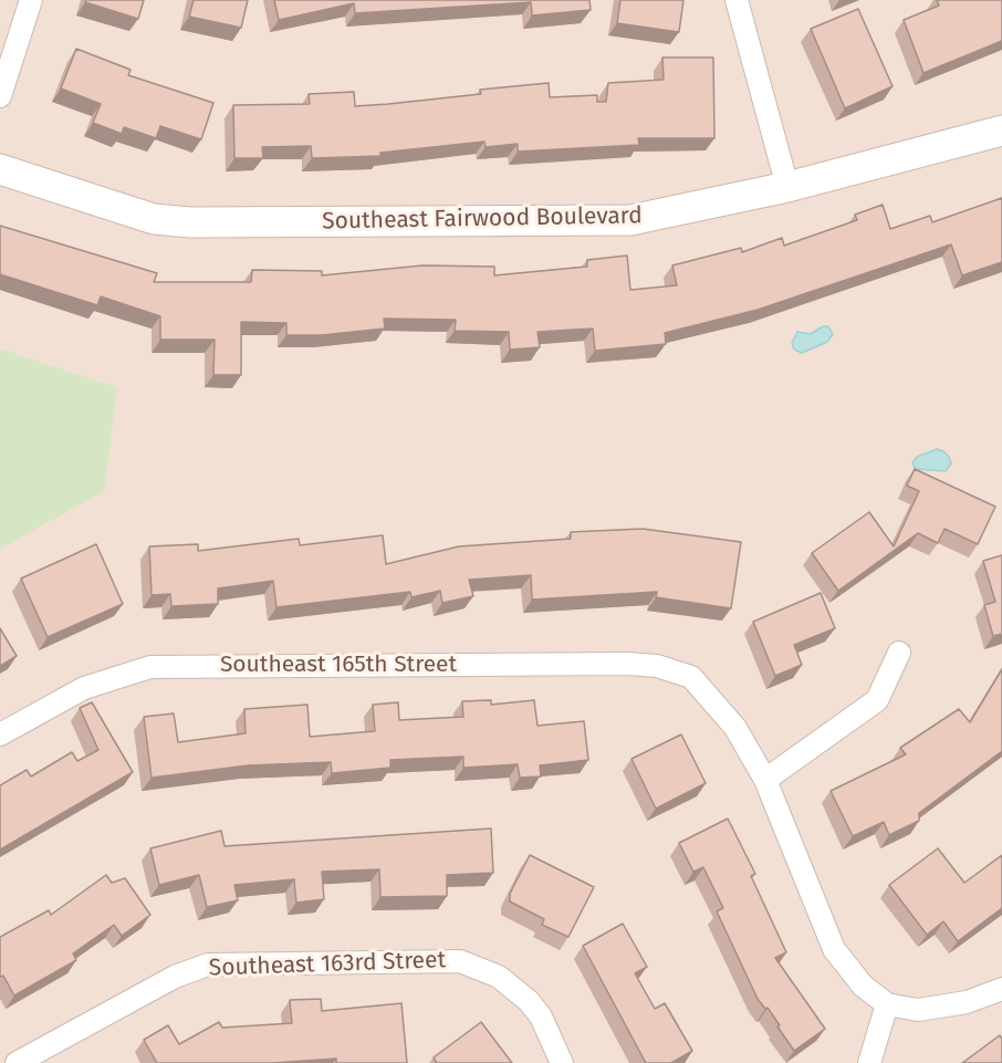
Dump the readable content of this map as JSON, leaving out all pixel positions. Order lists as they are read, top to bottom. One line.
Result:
{"streets":{"street":["Southeast Fairwood Boulevard","Southeast 165th Street","Southeast 163rd Street"]}}
